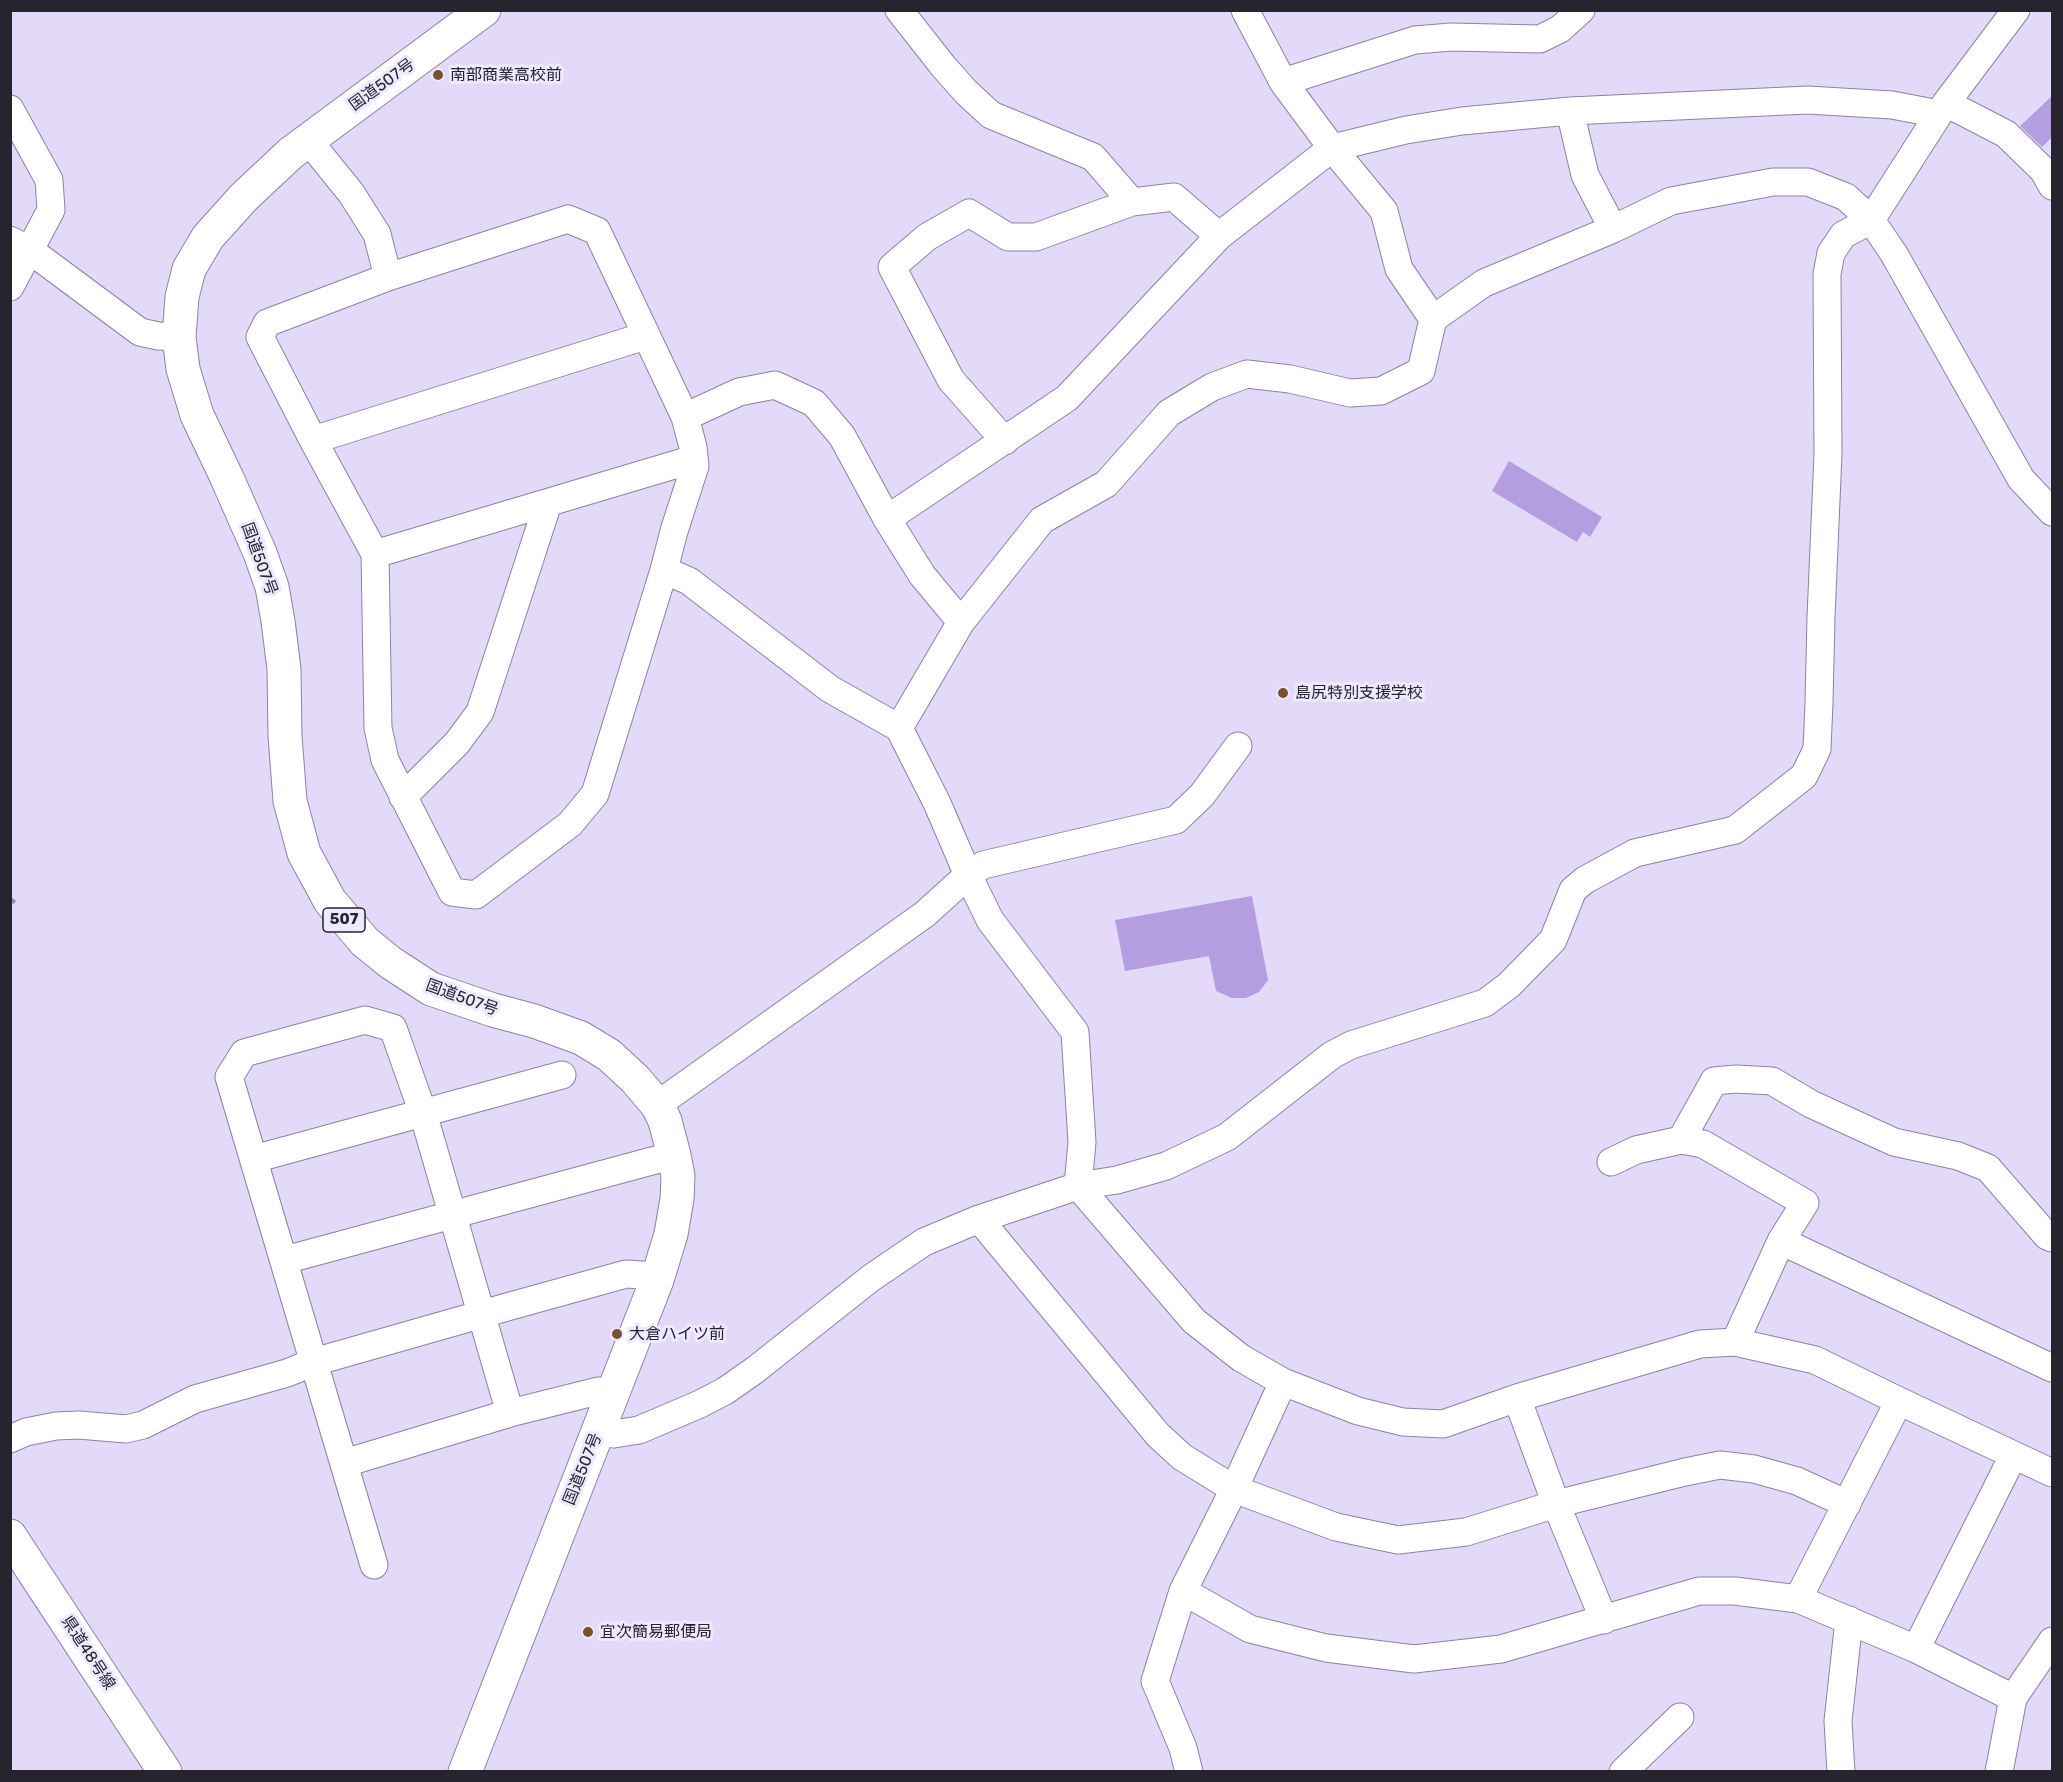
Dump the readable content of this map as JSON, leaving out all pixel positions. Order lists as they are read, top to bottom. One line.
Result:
{"streets":{"main road":["国道507号","507","県道48号線"]},"places":["南部商業高校前","島尻特別支援学校","大倉ハイツ前","宜次簡易郵便局"]}
